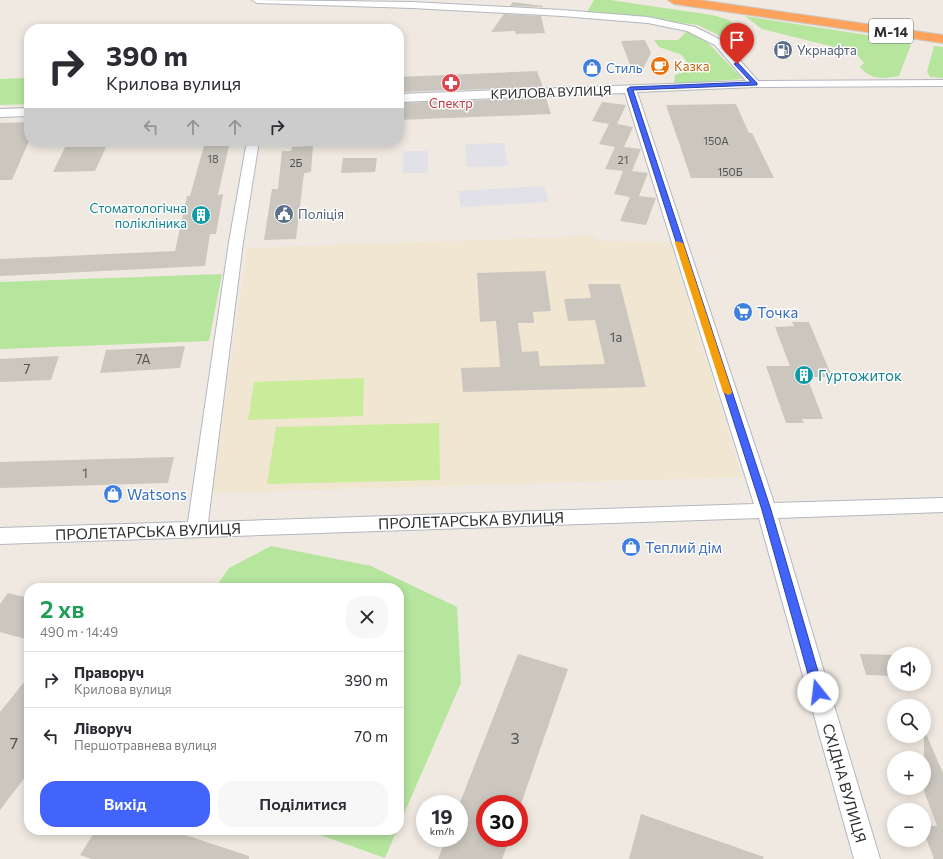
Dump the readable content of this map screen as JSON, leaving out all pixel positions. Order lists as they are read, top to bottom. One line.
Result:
{"streets":{"highway":["М-14"],"street":["КРИЛОВА ВУЛИЦЯ","ПРОЛЕТАРСЬКА ВУЛИЦЯ","СХІДНА ВУЛИЦЯ"]},"crossings":[["КРИЛОВА ВУЛИЦЯ","СХІДНА ВУЛИЦЯ"],["ПРОЛЕТАРСЬКА ВУЛИЦЯ","СХІДНА ВУЛИЦЯ"]],"places":{"fuel station":["Укрнафта"],"cafe":["Казка"],"shop":["Стиль","Watsons","Теплий дім"],"pharmacy":["Спектр"],"public building":["Поліція"],"building":["Стоматологічна полікліника","Гуртожиток"],"supermarket":["Точка"]},"house_numbers":["150А","18","21","2Б","150Б","1а","7А","7","1","3","7"],"page":{"turn":["390 m","Крилова вулиця"],"heading":["2 хв","490 m · 14:49"],"map_buttons":["+","−"],"list":[{"name":"Праворуч","note":"Крилова вулиця","value":"390 m"},{"name":"Ліворуч","note":"Першотравнева вулиця","value":"70 m"}],"buttons":["Вихід","Поділитися"],"speed":"19 km/h","limit":"30"}}
